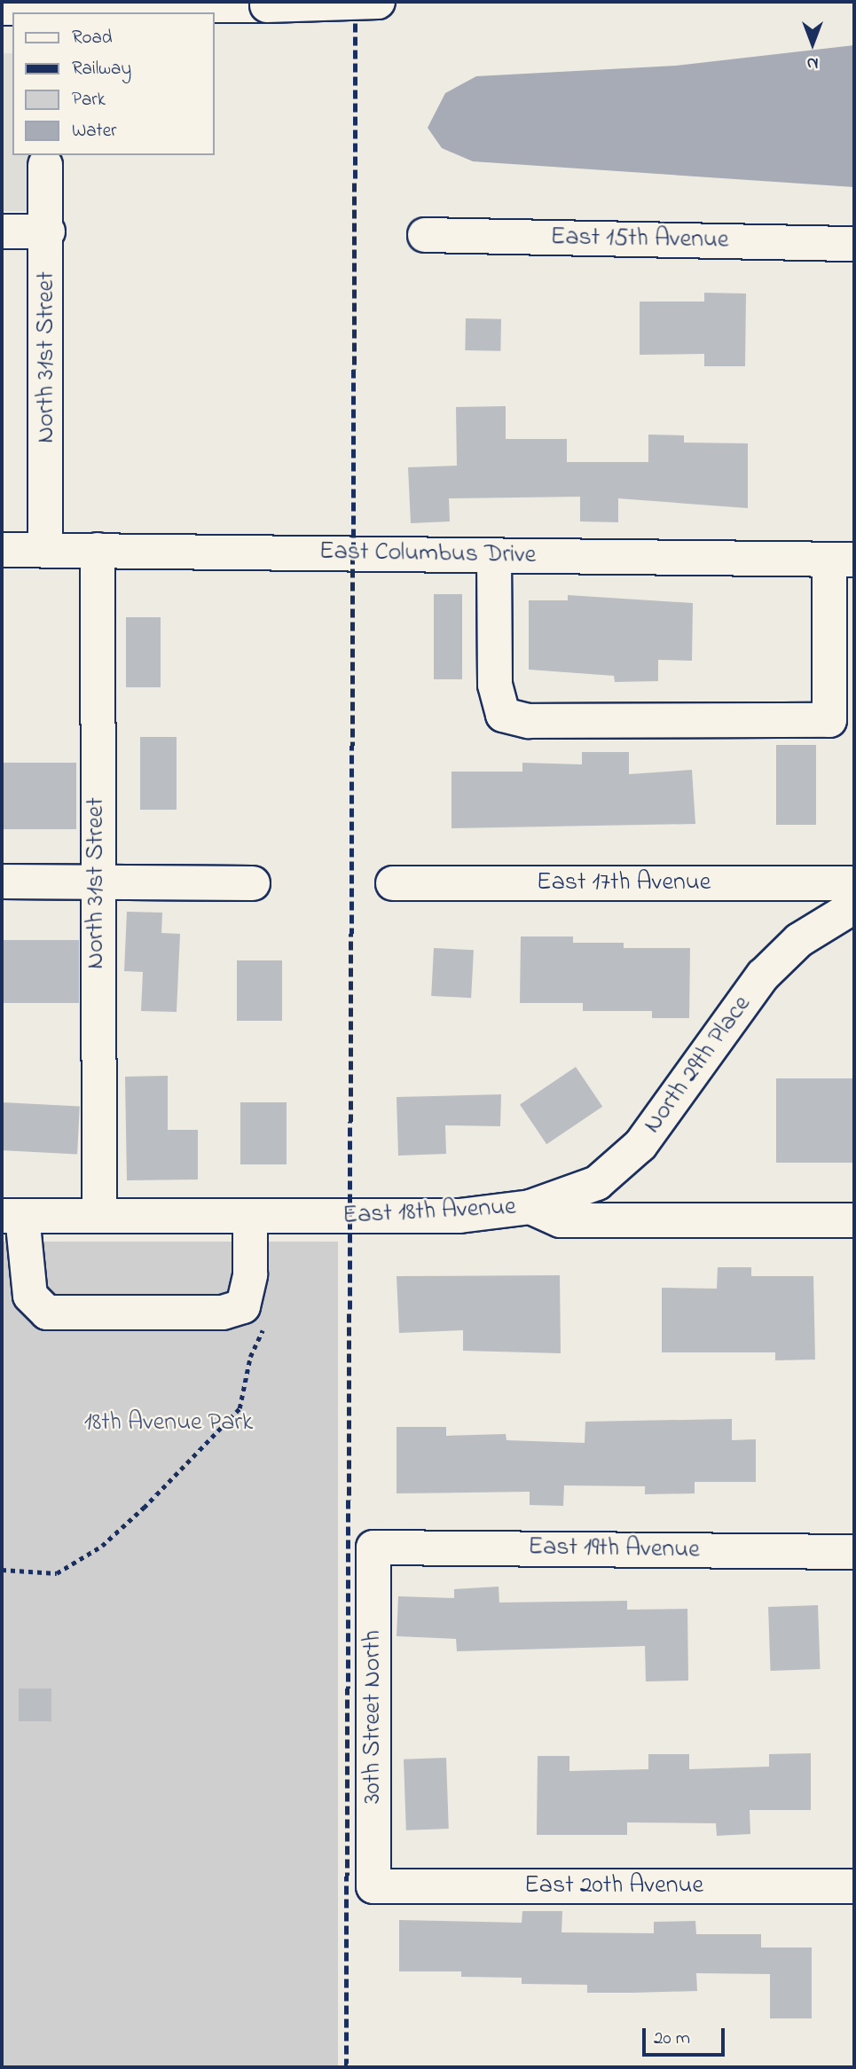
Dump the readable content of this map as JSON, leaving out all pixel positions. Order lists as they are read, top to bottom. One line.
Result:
{"streets":{"main road":["East 15th Avenue","North 31st Street","East Columbus Drive","East 17th Avenue","North 29th Place","East 18th Avenue","East 19th Avenue","30th Street North","East 20th Avenue"]},"crossings":[["North 31st Street","East Columbus Drive"],["North 31st Street","East 18th Avenue"],["North 29th Place","East 18th Avenue"],["East 19th Avenue","30th Street North"],["30th Street North","East 20th Avenue"]],"parks":["18th Avenue Park"],"legend":["Road","Railway","Park","Water"],"scale_bar":"20 m","north":"bottom"}
